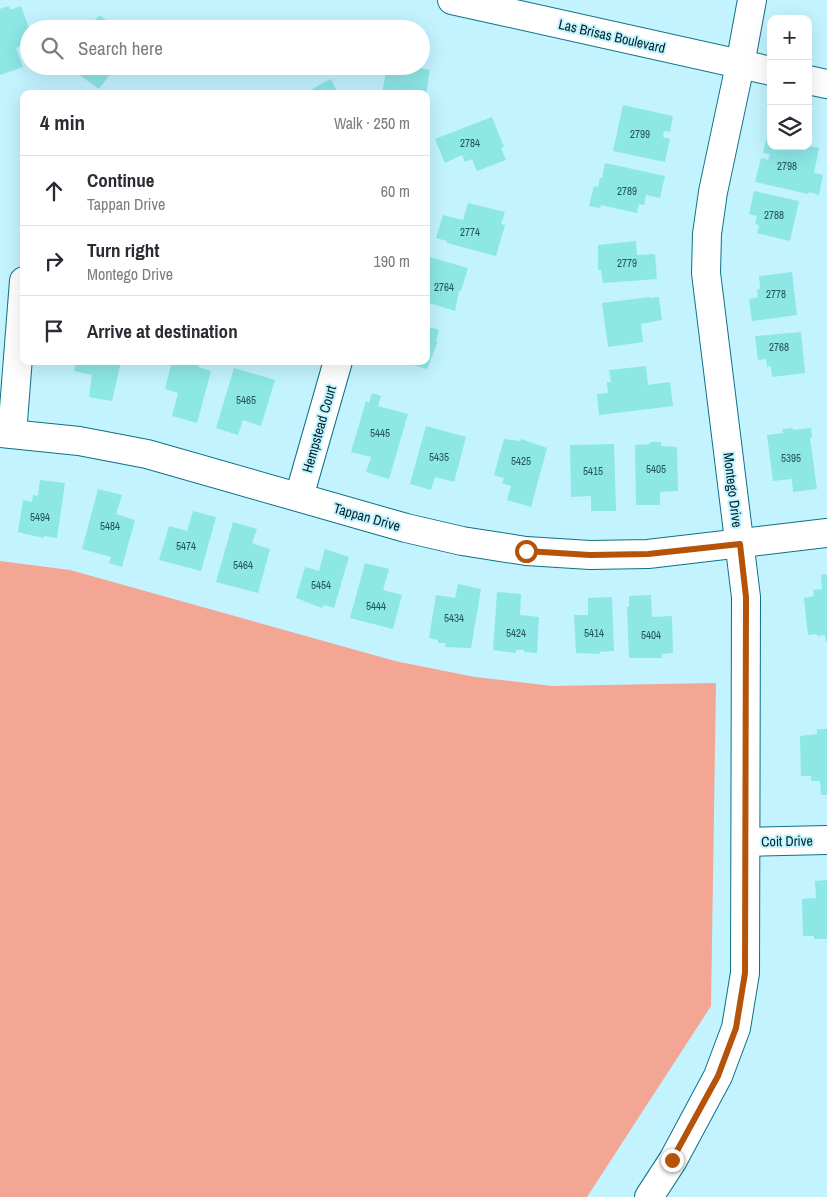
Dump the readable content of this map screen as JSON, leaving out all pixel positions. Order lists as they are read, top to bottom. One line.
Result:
{"streets":{"street":["Las Brisas Boulevard","Hempstead Court","Montego Drive","Tappan Drive","Coit Drive"]},"crossings":[["Las Brisas Boulevard","Montego Drive"],["Hempstead Court","Tappan Drive"],["Montego Drive","Tappan Drive"],["Montego Drive","Coit Drive"]],"house_numbers":["2799","2784","2798","2789","2788","2774","2779","2764","2778","2768","5465","5445","5435","5395","5425","5405","5415","5494","5484","5474","5464","5454","5444","5434","5424","5414","5404"],"page":{"map_buttons":["+","−"],"search":"Search here","heading":["4 min","Walk · 250 m"],"list":[["Continue","Tappan Drive","60 m"],["Turn right","Montego Drive","190 m"],"Arrive at destination"]}}
